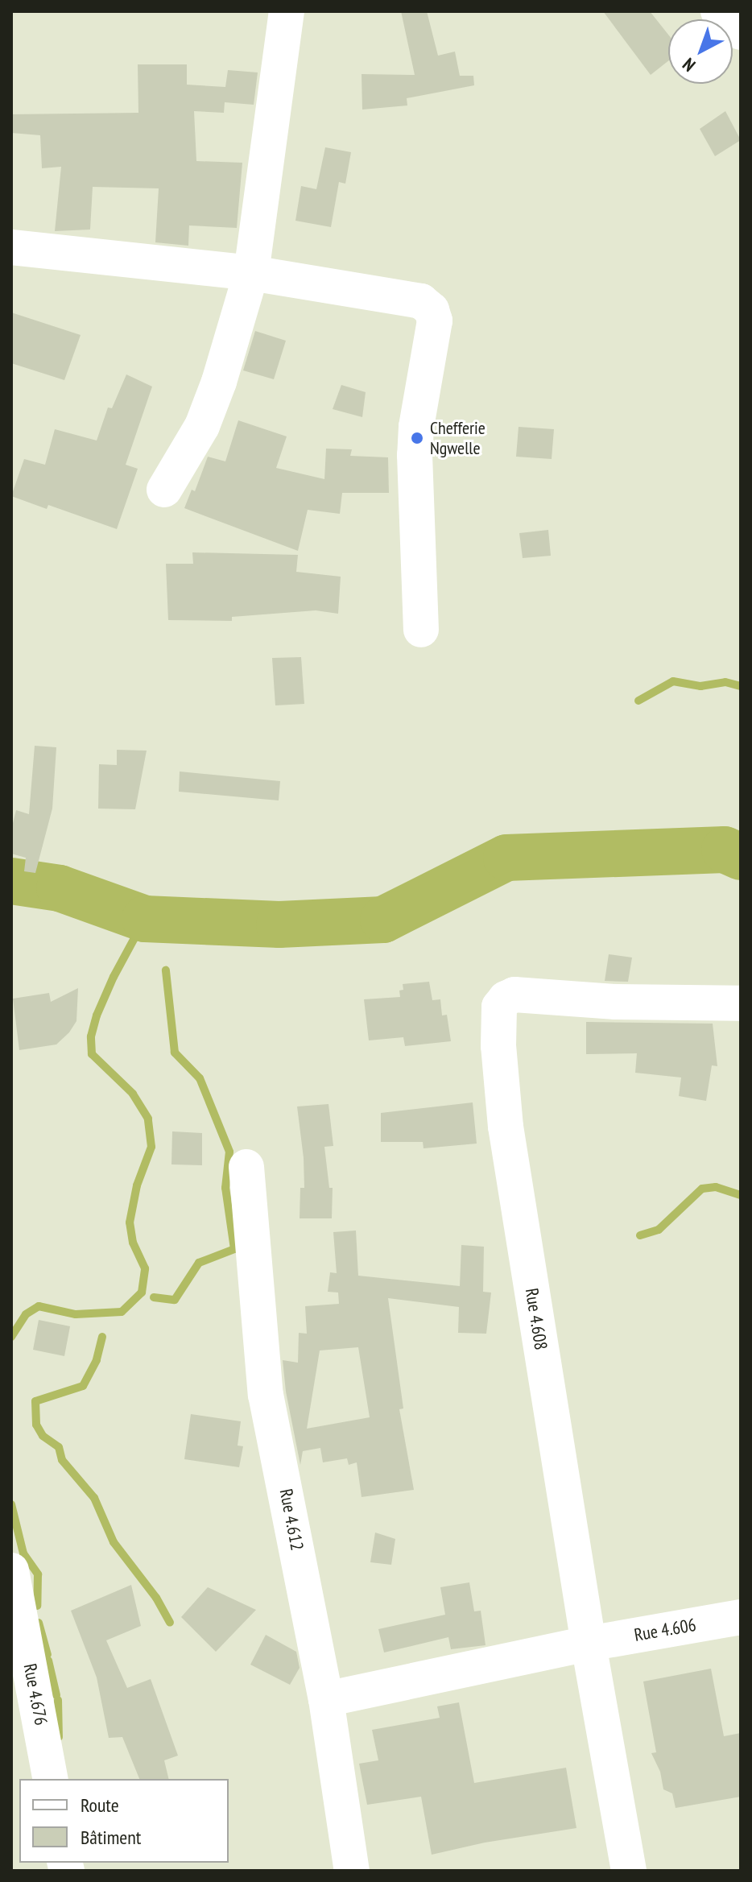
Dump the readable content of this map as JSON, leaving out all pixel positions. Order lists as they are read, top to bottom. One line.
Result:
{"streets":{"street":["Rue 4.608","Rue 4.612","Rue 4.606","Rue 4.676"]},"crossings":[["Rue 4.608","Rue 4.606"],["Rue 4.612","Rue 4.606"]],"places":["Chefferie Ngwelle"],"legend":["Route","Bâtiment"],"north":"bottom left"}
